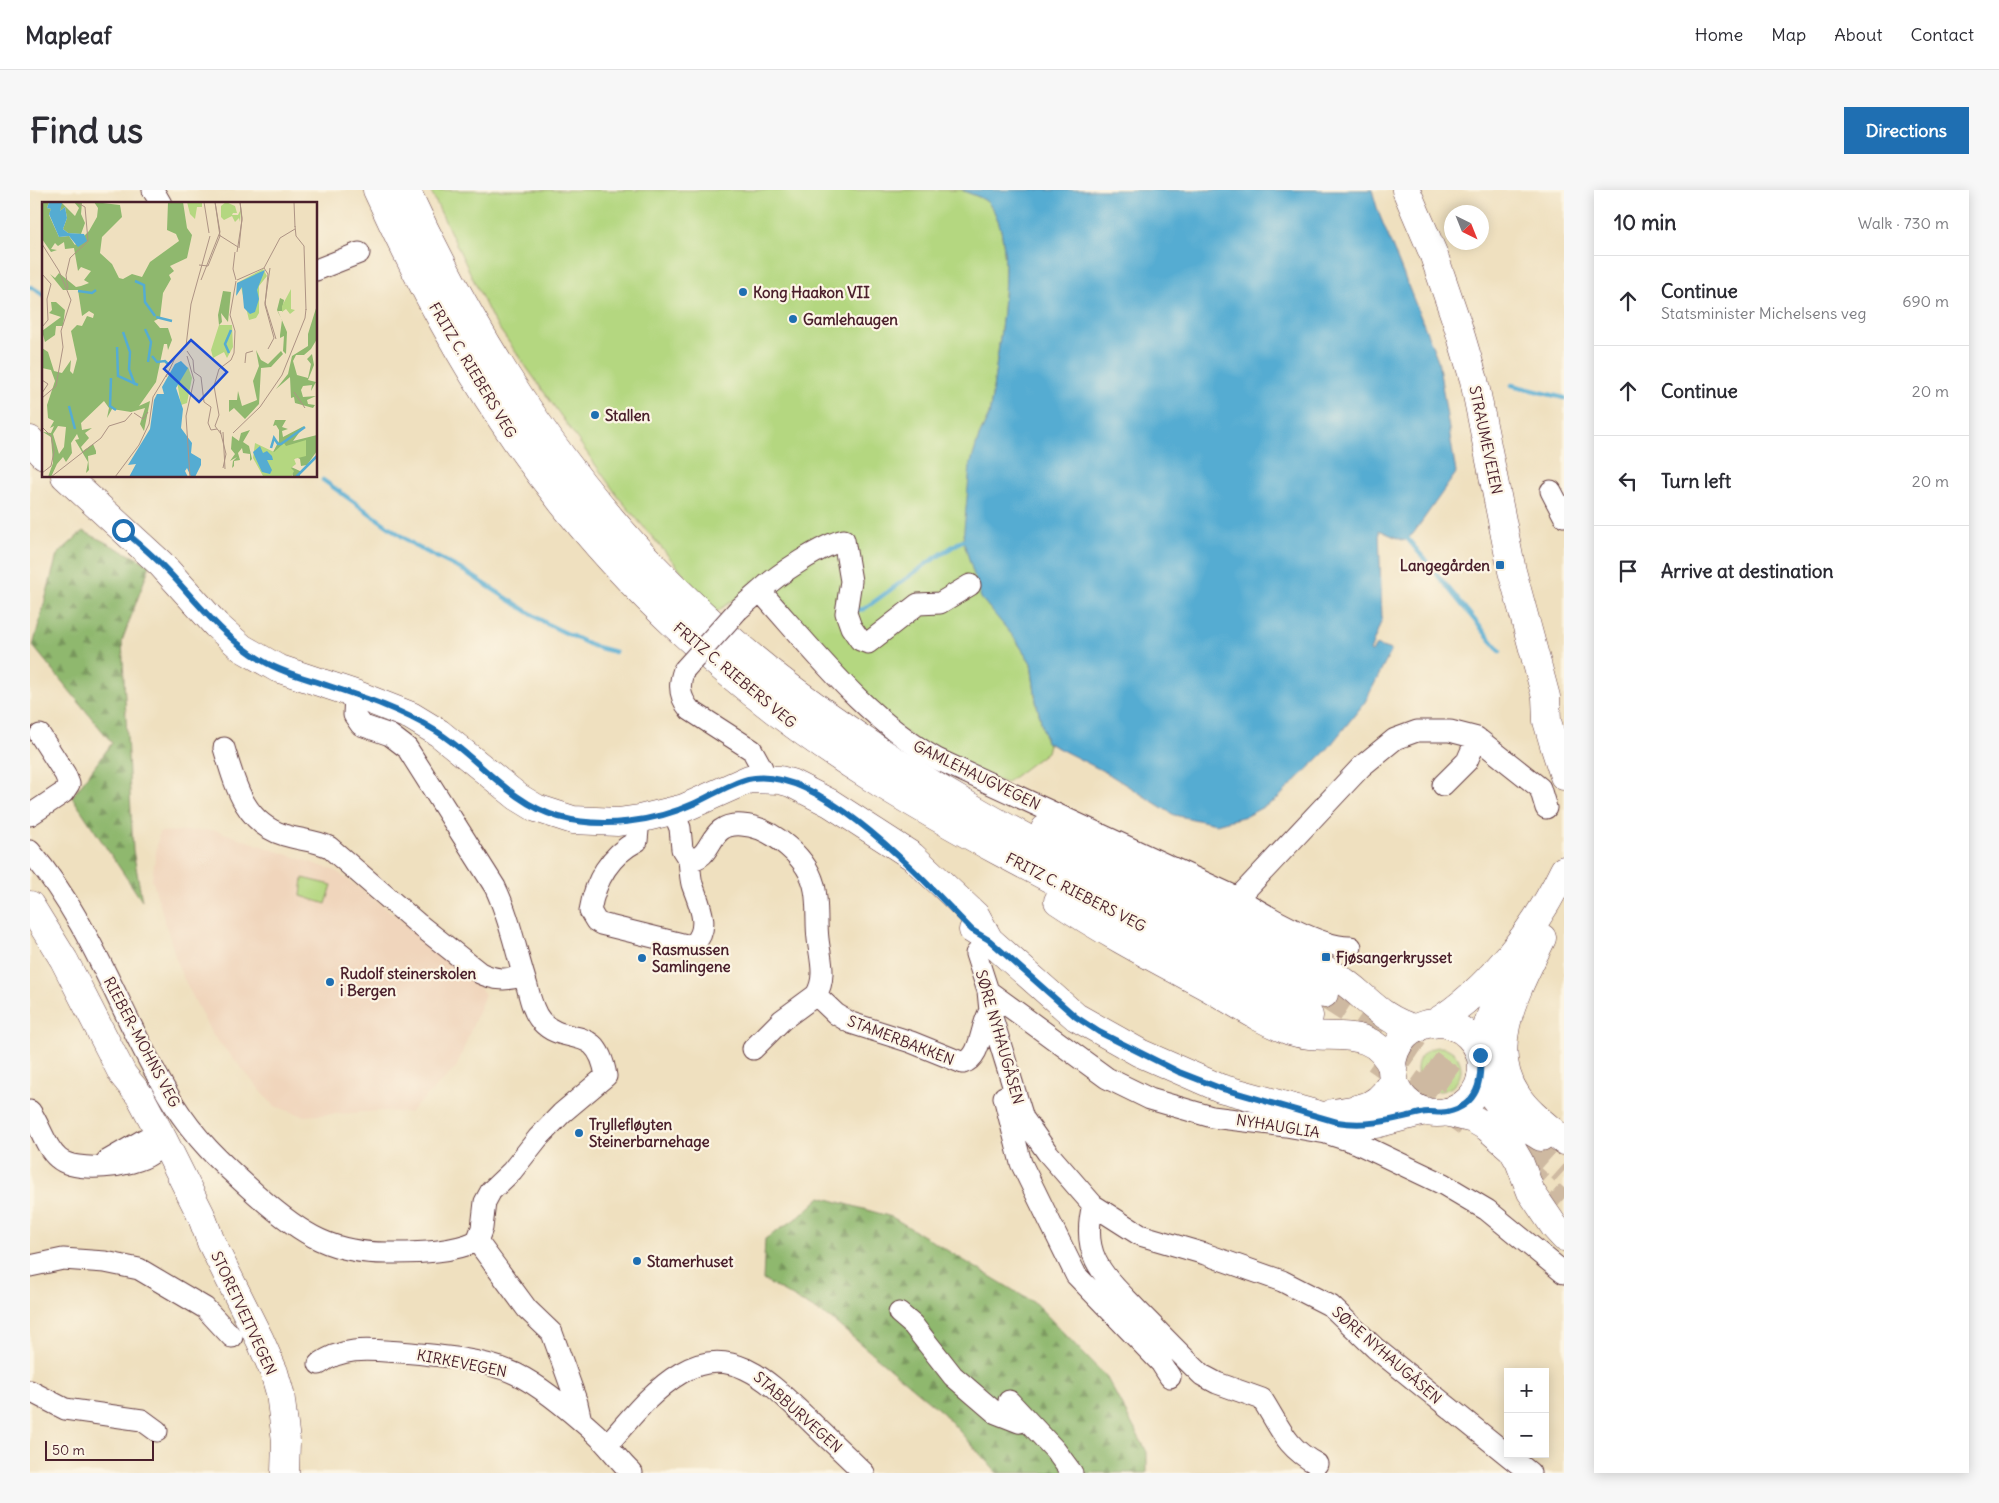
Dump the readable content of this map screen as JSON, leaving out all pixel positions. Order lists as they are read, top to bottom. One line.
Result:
{"streets":{"main road":["FRITZ C. RIEBERS VEG","STRAUMEVEIEN","STORETVEITVEGEN"],"street":["GAMLEHAUGVEGEN","SØRE NYHAUGÅSEN","STAMERBAKKEN","RIEBER-MOHNS VEG","NYHAUGLIA","KIRKEVEGEN","STABBURVEGEN"]},"crossings":[["SØRE NYHAUGÅSEN","STAMERBAKKEN"],["SØRE NYHAUGÅSEN","NYHAUGLIA"],["STAMERBAKKEN","NYHAUGLIA"],["KIRKEVEGEN","STABBURVEGEN"]],"places":{"other":["Kong Haakon VII","Gamlehaugen","Stallen","Rasmussen Samlingene","Rudolf steinerskolen i Bergen","Tryllefløyten Steinerbarnehage","Stamerhuset"],"transit":["Langegården","Fjøsangerkrysset"]},"scale_bar":"50 m","north":"bottom right","page":{"header":"Mapleaf","nav":["Home","Map","About","Contact"],"buttons":"Directions","title":"Find us","heading":["10 min","Walk · 730 m"],"list":[["Continue","Statsminister Michelsens veg","690 m"],["Continue","20 m"],["Turn left","20 m"],"Arrive at destination"],"map_buttons":["+","−"],"scale":"50 m"}}
